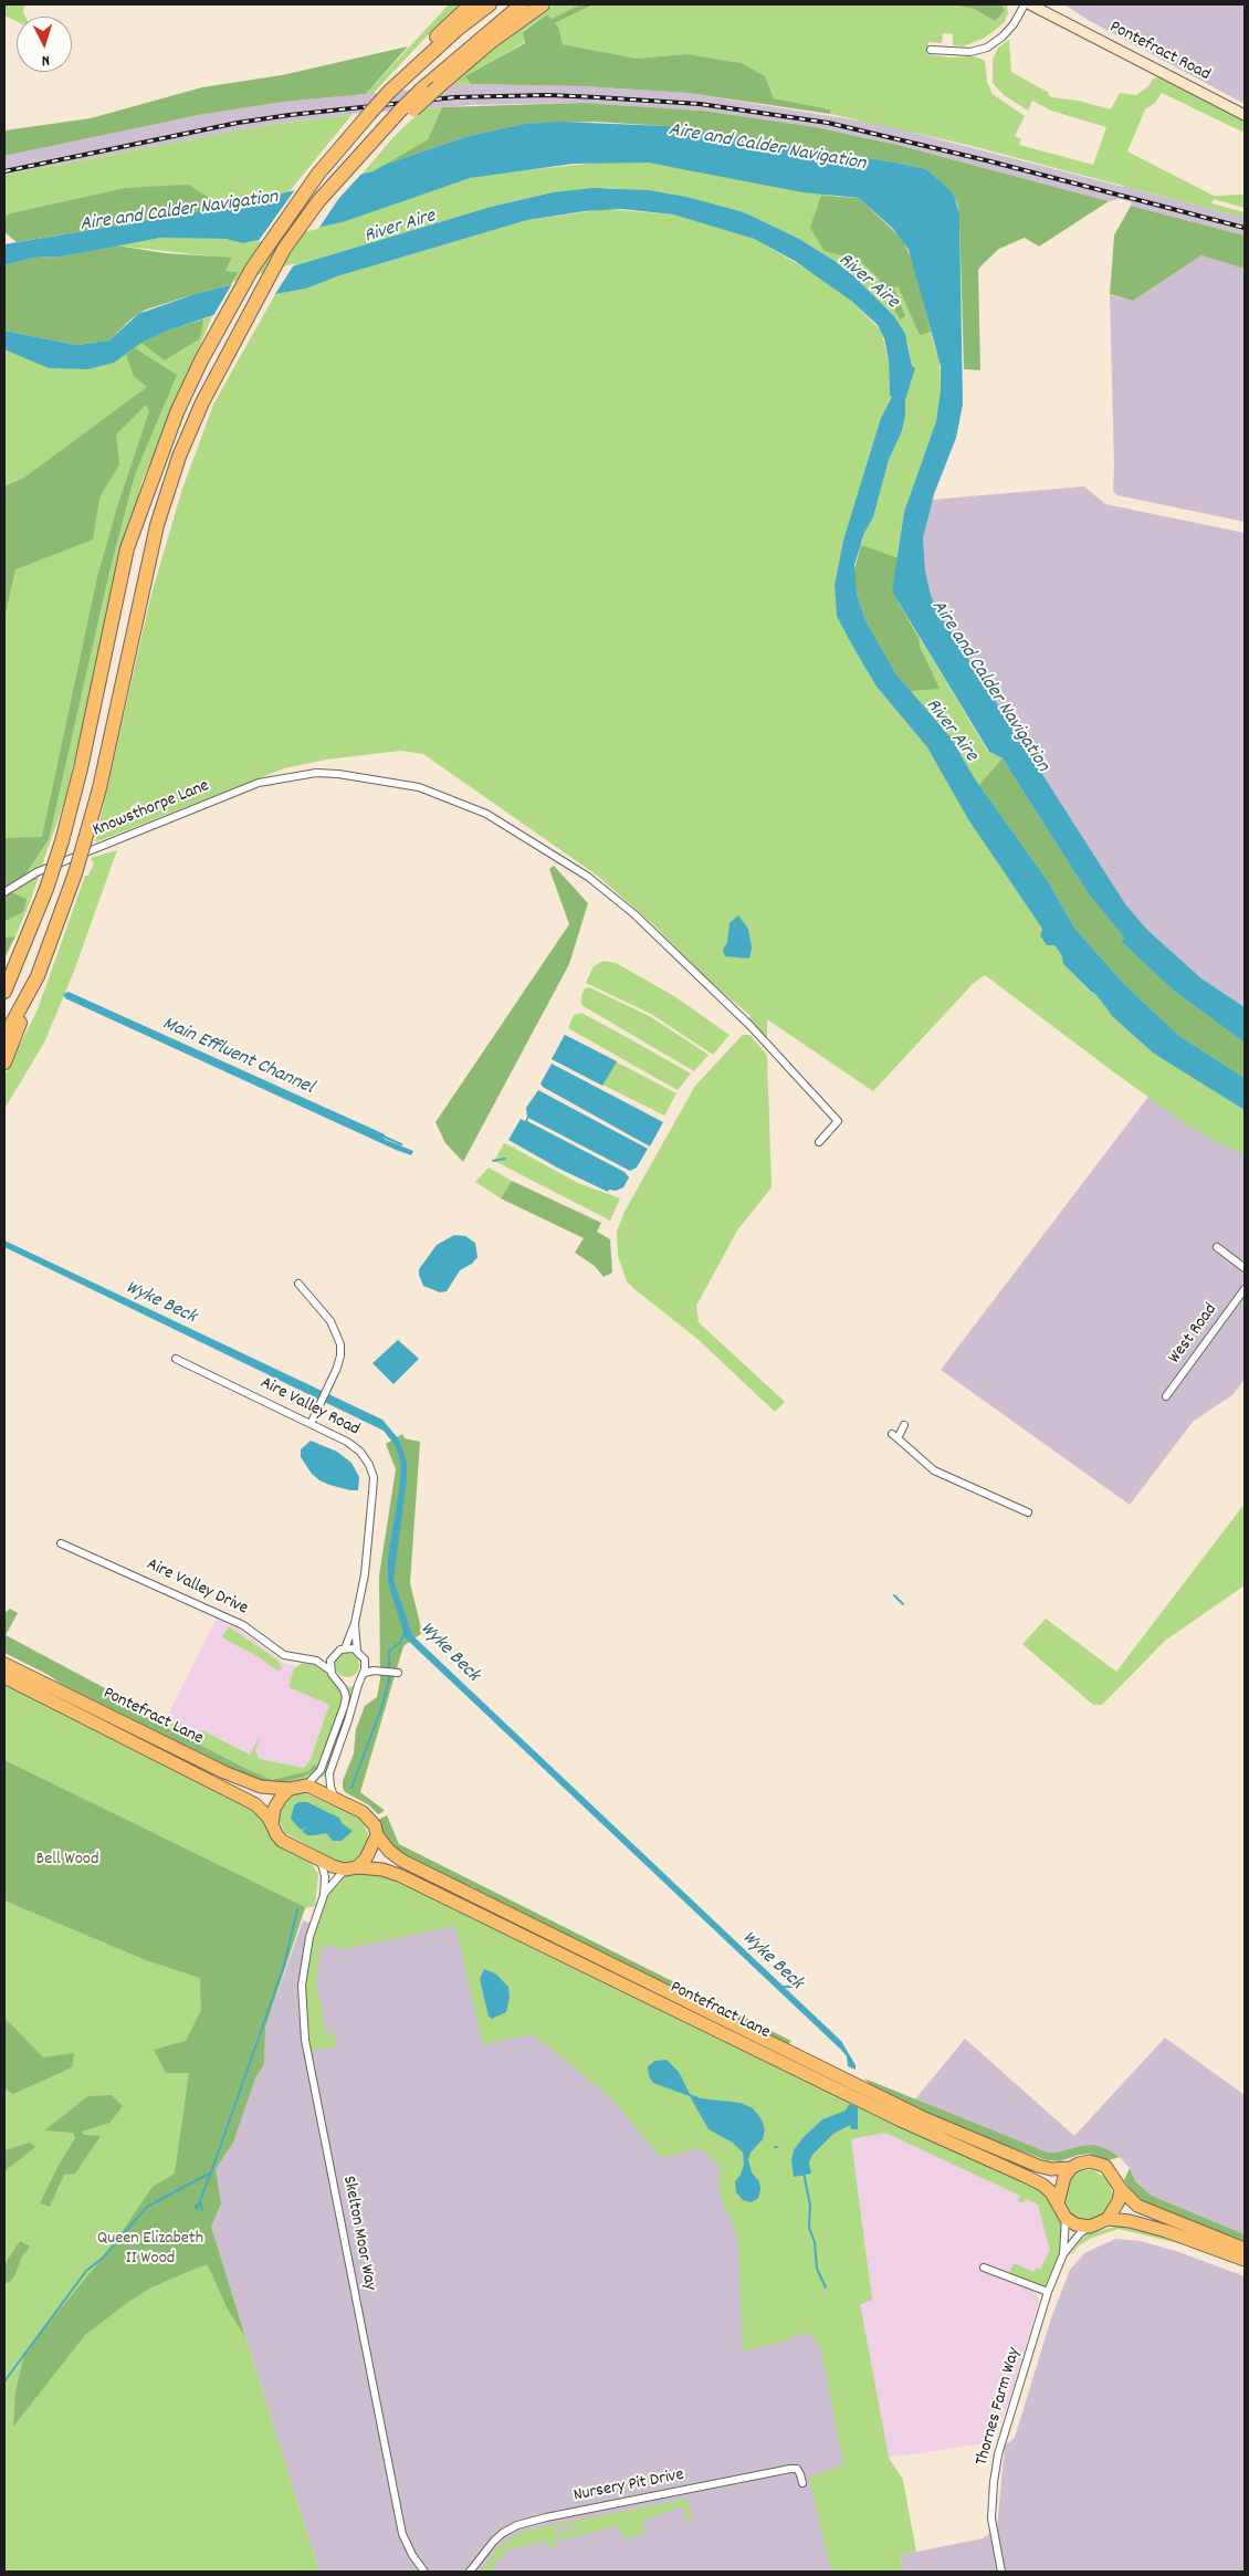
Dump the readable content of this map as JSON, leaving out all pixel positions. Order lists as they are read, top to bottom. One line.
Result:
{"streets":{"highway":["Pontefract Lane"],"main road":["Pontefract Road"],"street":["Knowsthorpe Lane","West Road","Aire Valley Road","Aire Valley Drive","Skelton Moor Way","Thornes Farm Way","Nursery Pit Drive"]},"crossings":[["Aire Valley Road","Aire Valley Drive"],["Pontefract Lane","Skelton Moor Way"]],"water":["Aire and Calder Navigation","River Aire","Main Effluent Channel","Wyke Beck"],"parks":["Bell Wood","Queen Elizabeth II Wood"],"north":"bottom"}
